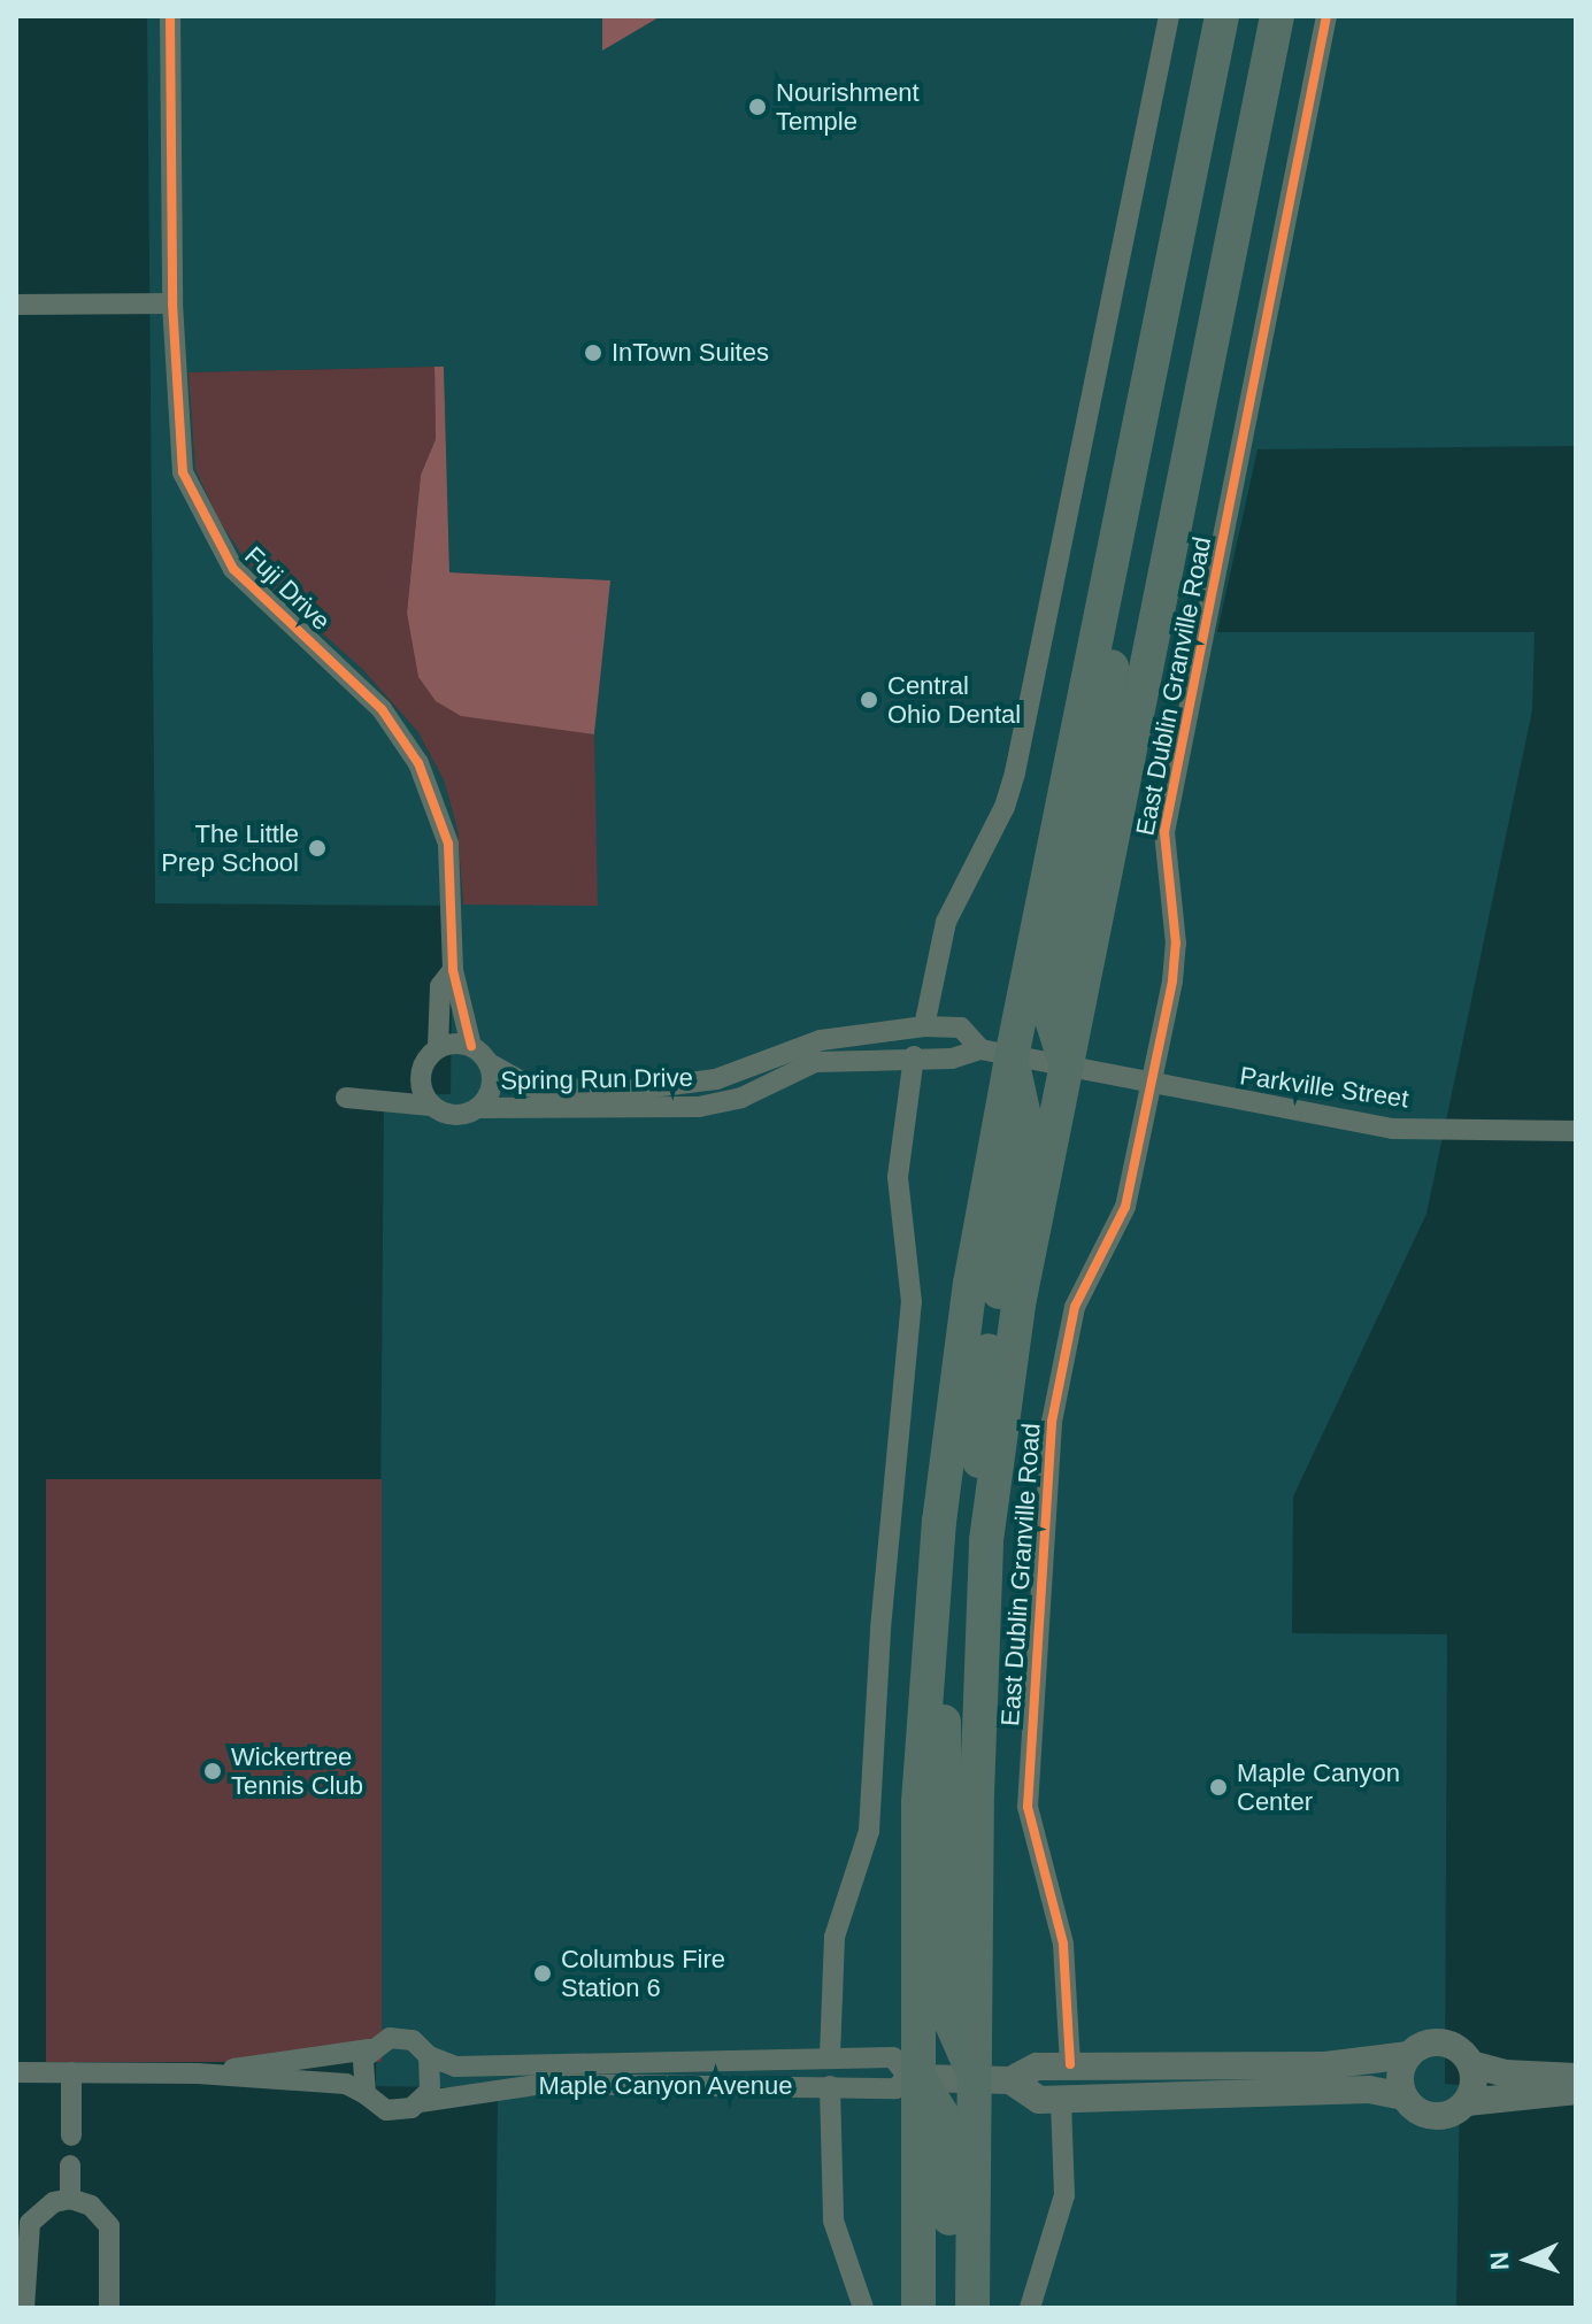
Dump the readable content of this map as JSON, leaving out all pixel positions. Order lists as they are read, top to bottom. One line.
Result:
{"streets":{"main road":["East Dublin Granville Road"],"street":["Fuji Drive","Spring Run Drive","Parkville Street","Maple Canyon Avenue"]},"crossings":[["Fuji Drive","Spring Run Drive"],["East Dublin Granville Road","Spring Run Drive"],["East Dublin Granville Road","Parkville Street"],["East Dublin Granville Road","Maple Canyon Avenue"],["Spring Run Drive","Parkville Street"]],"places":["Nourishment Temple","InTown Suites","Central Ohio Dental","The Little Prep School","Wickertree Tennis Club","Maple Canyon Center","Columbus Fire Station 6"],"north":"left"}
